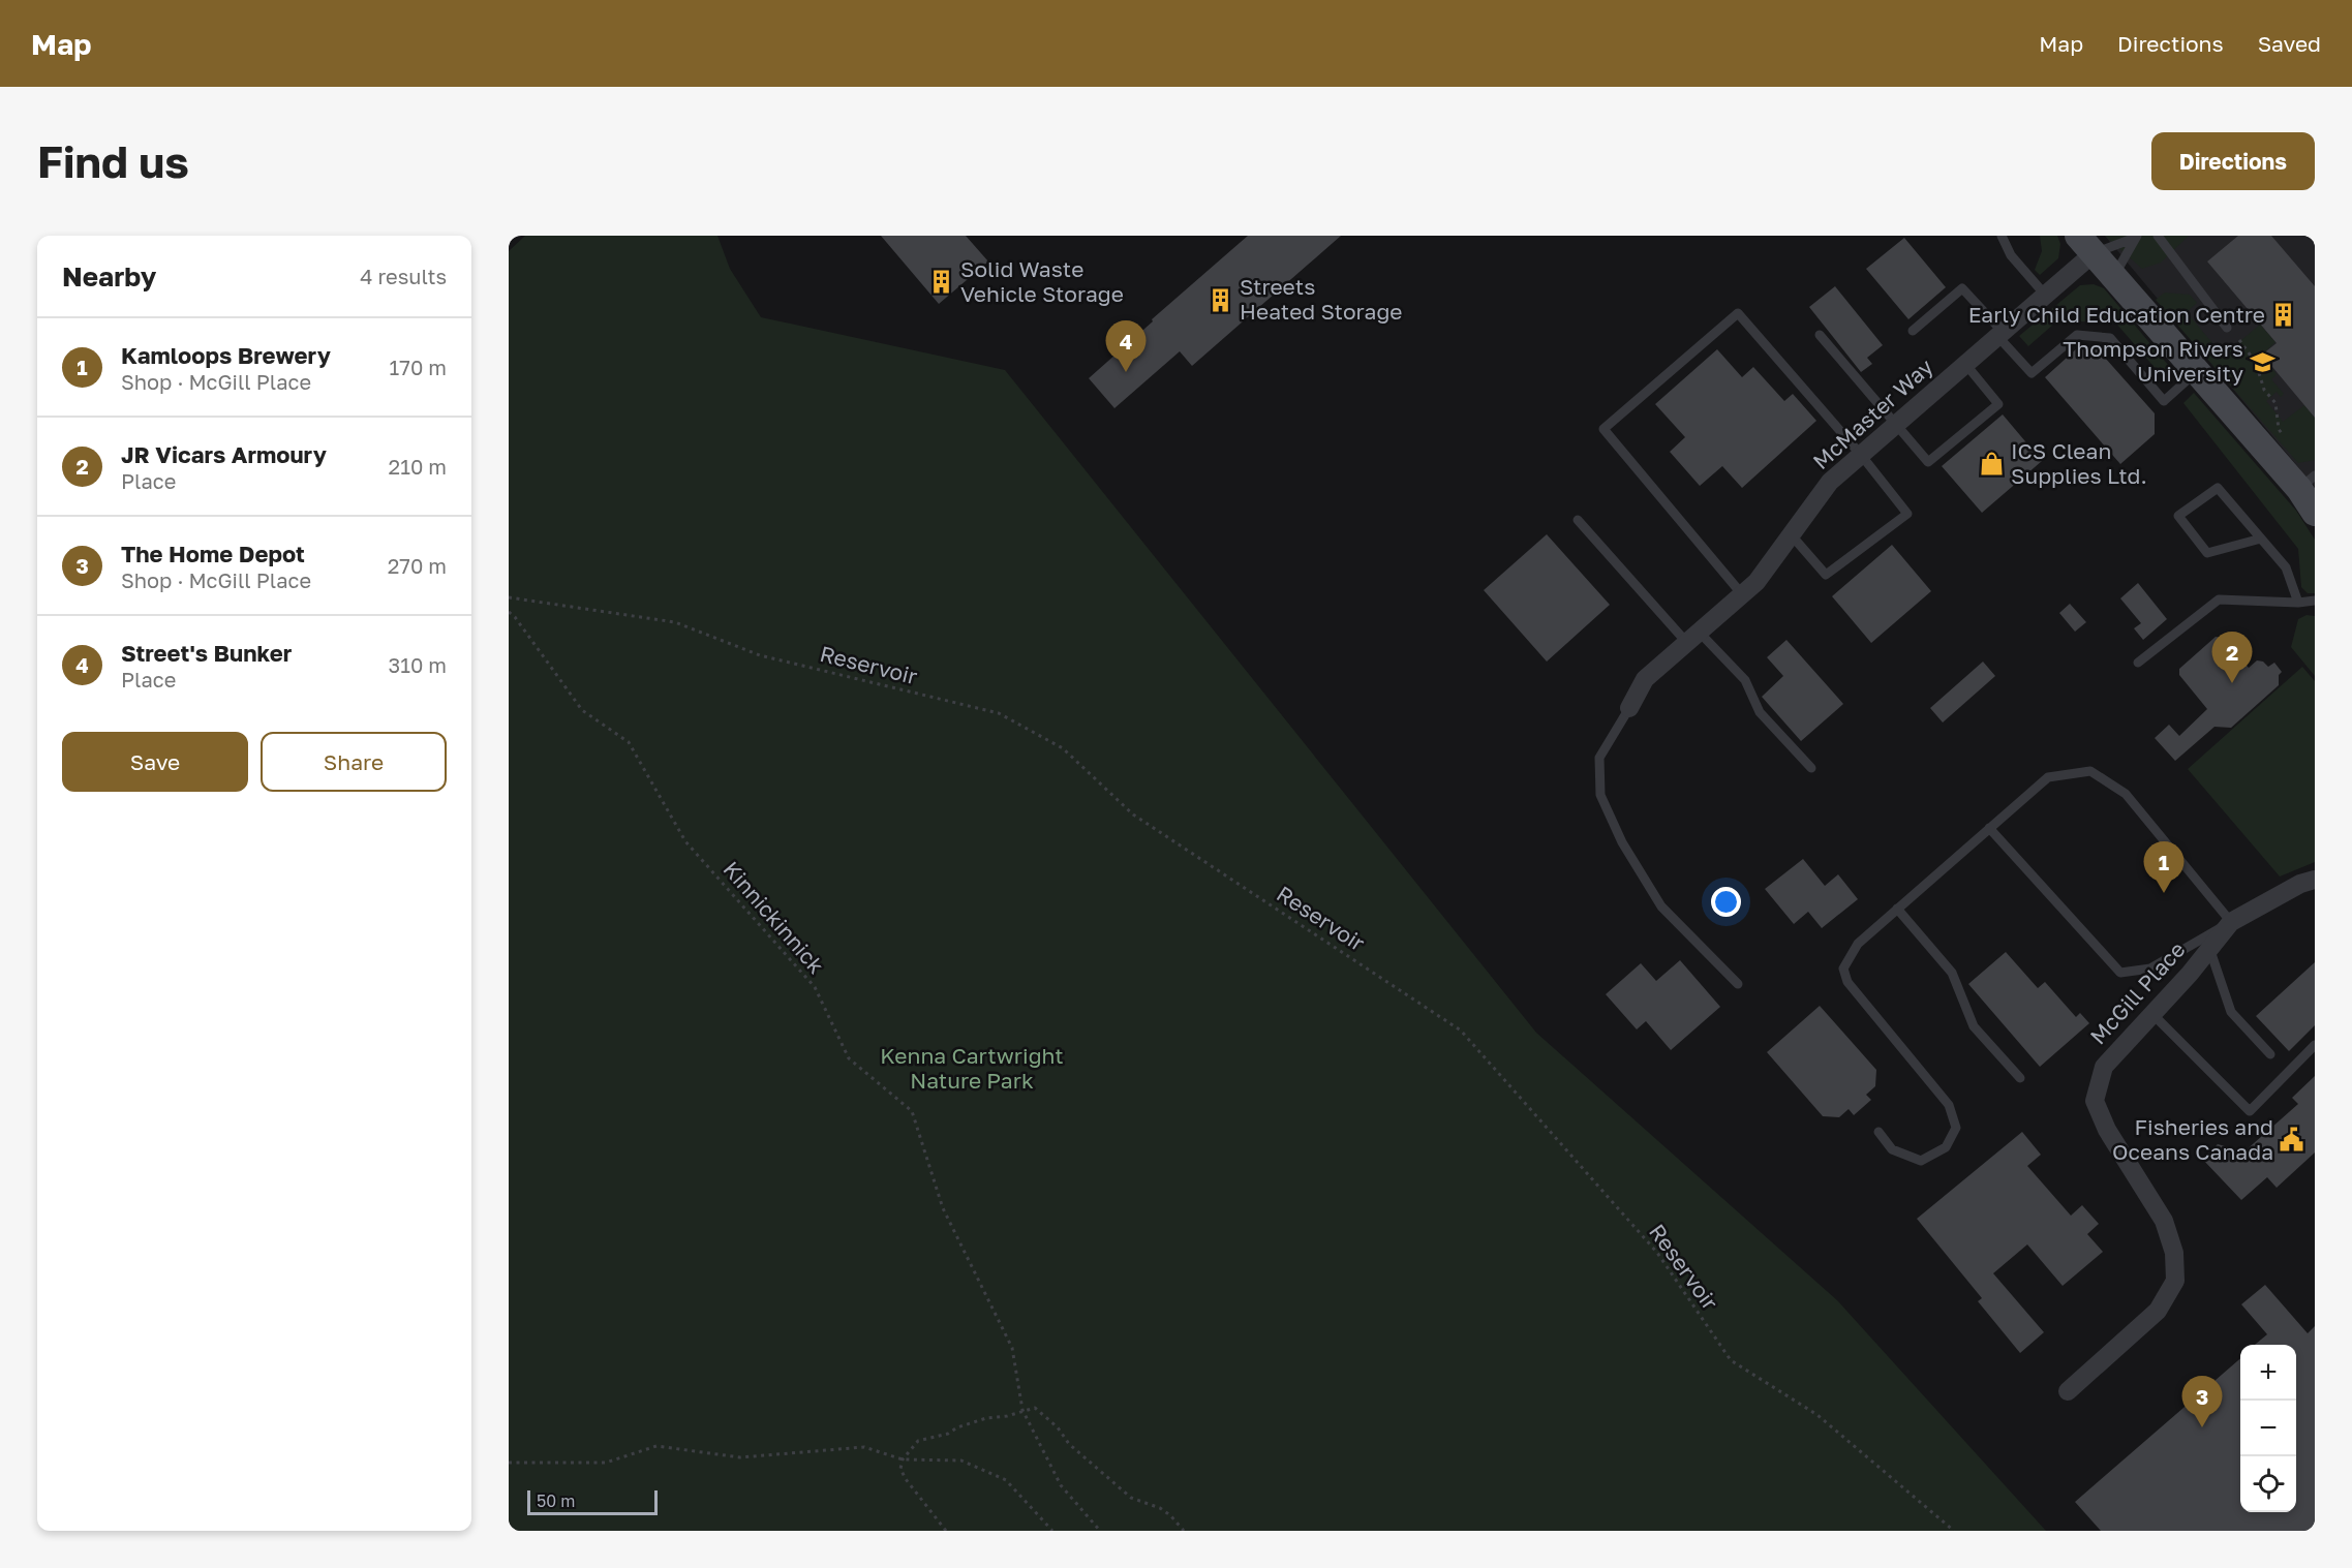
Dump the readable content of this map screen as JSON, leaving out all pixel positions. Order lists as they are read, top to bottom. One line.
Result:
{"streets":{"street":["McMaster Way","McGill Place"],"path":["Reservoir","Kinnickinnick"]},"parks":["Kenna Cartwright Nature Park"],"places":{"building":["Solid Waste Vehicle Storage","Streets Heated Storage","Early Child Education Centre"],"school or university":["Thompson Rivers University"],"shop":["ICS Clean Supplies Ltd."],"public building":["Fisheries and Oceans Canada"]},"scale_bar":"50 m","page":{"header":"Map","nav":["Map","Directions","Saved"],"buttons":["Directions",["Save","Share"]],"title":"Find us","heading":["Nearby","4 results"],"list":[{"mark":"1","name":"Kamloops Brewery","note":"Shop · McGill Place","value":"170 m"},{"mark":"2","name":"JR Vicars Armoury","note":"Place","value":"210 m"},{"mark":"3","name":"The Home Depot","note":"Shop · McGill Place","value":"270 m"},{"mark":"4","name":"Street's Bunker","note":"Place","value":"310 m"}],"pins":["4","2","1","3"],"map_buttons":["+","−"],"scale":"50 m"}}
